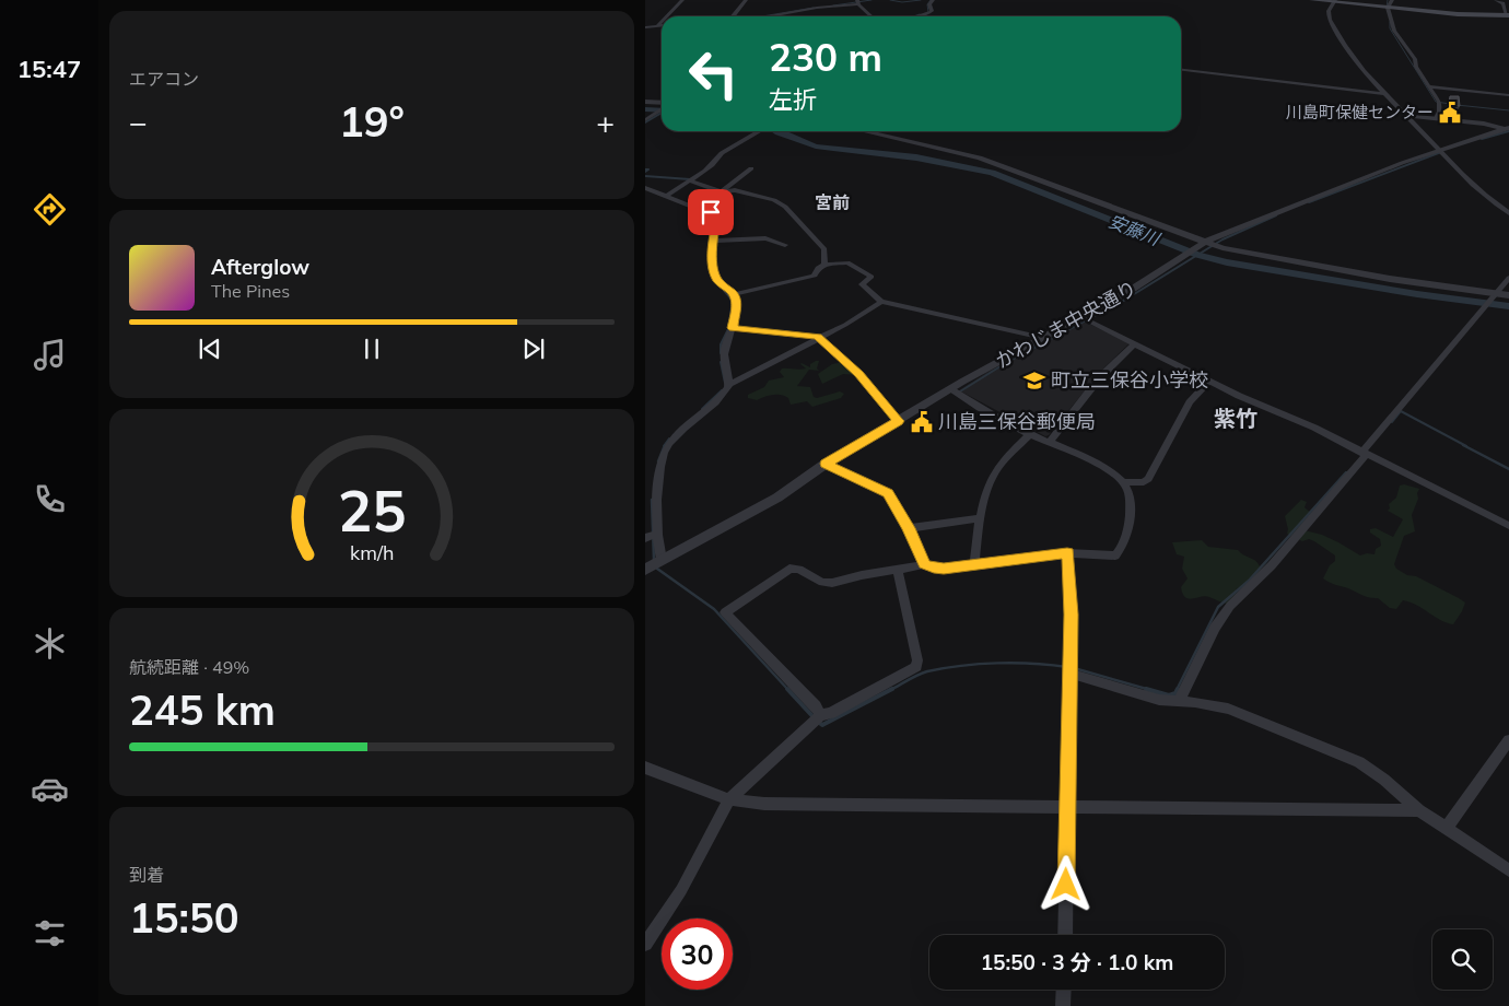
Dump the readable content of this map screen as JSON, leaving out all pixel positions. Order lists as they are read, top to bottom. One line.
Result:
{"streets":{"street":["かわじま中央通り"]},"districts":["宮前","紫竹"],"water":["安藤川"],"places":{"public building":["川島町保健センター","川島三保谷郵便局"],"school or university":["町立三保谷小学校"]},"page":{"tabs":"15:47","tile":["エアコン",["航続距離 · 49%","245 km"],["到着","15:50"]],"turn":["230 m","左折"],"heat":["−","19°","+"],"song":["Afterglow","The Pines"],"limit":"30","trip":"15:50 · 3 分 · 1.0 km","gauge":["25","km/h"]}}
